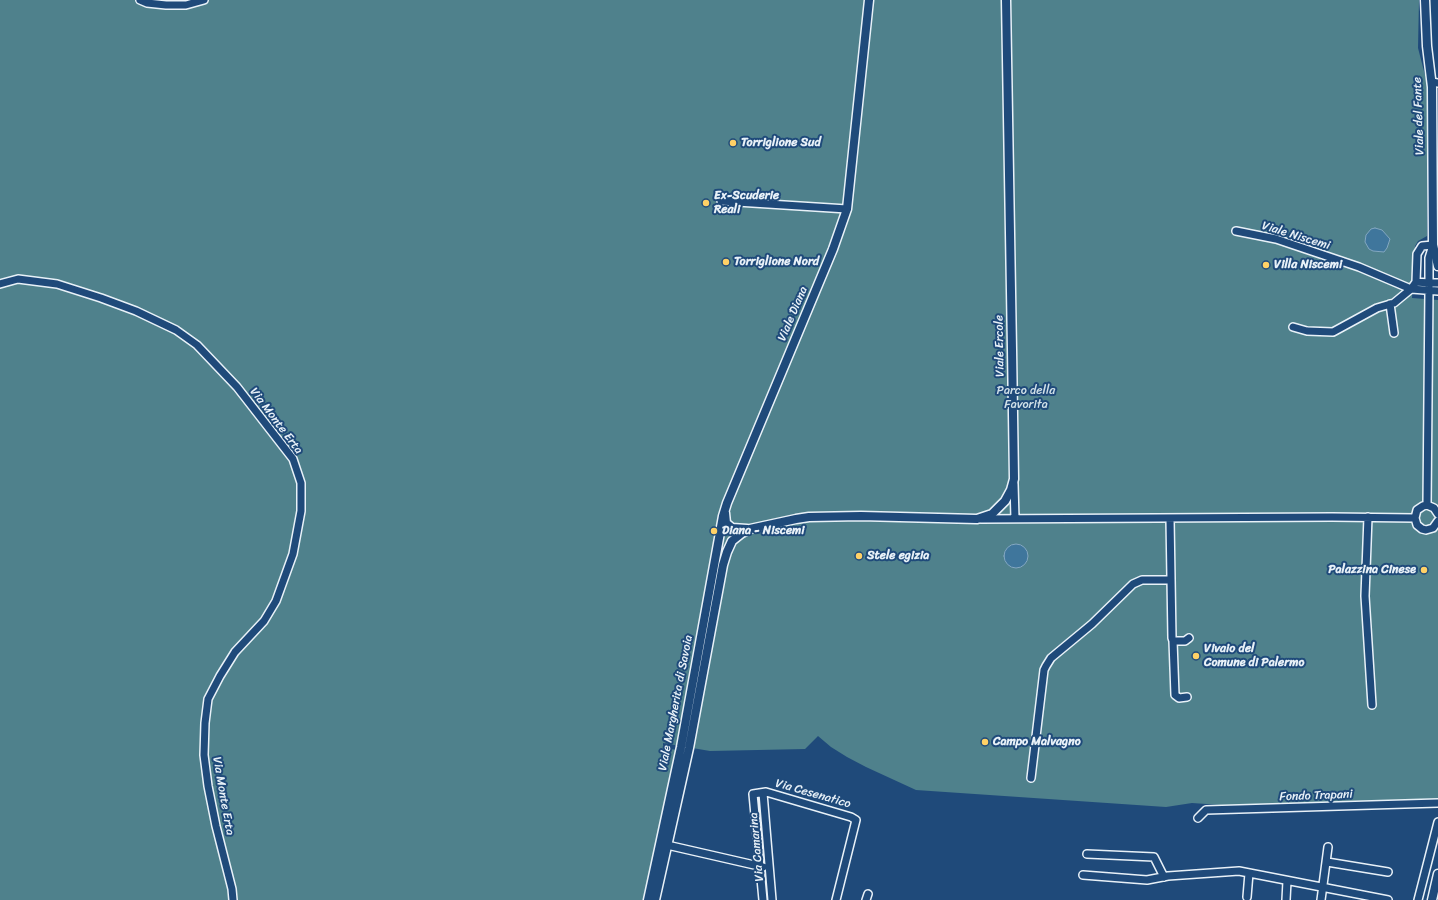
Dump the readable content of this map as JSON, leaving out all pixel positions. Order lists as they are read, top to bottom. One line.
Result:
{"streets":{"street":["Viale del Fante","Viale Niscemi","Viale Diana","Viale Ercole","Via Monte Erta","Viale Margherita di Savoia","Via Cesenatico","Fondo Trapani","Via Camarina"]},"crossings":[["Viale Diana","Viale Margherita di Savoia"],["Viale Ercole","Viale Margherita di Savoia"],["Via Cesenatico","Via Camarina"]],"parks":["Parco della Favorita"],"places":["Torriglione Sud","Ex-Scuderie Reali","Torriglione Nord","Villa Niscemi","Diana - Niscemi","Stele egizia","Palazzina Cinese","Vivaio del Comune di Palermo","Campo Malvagno"]}
